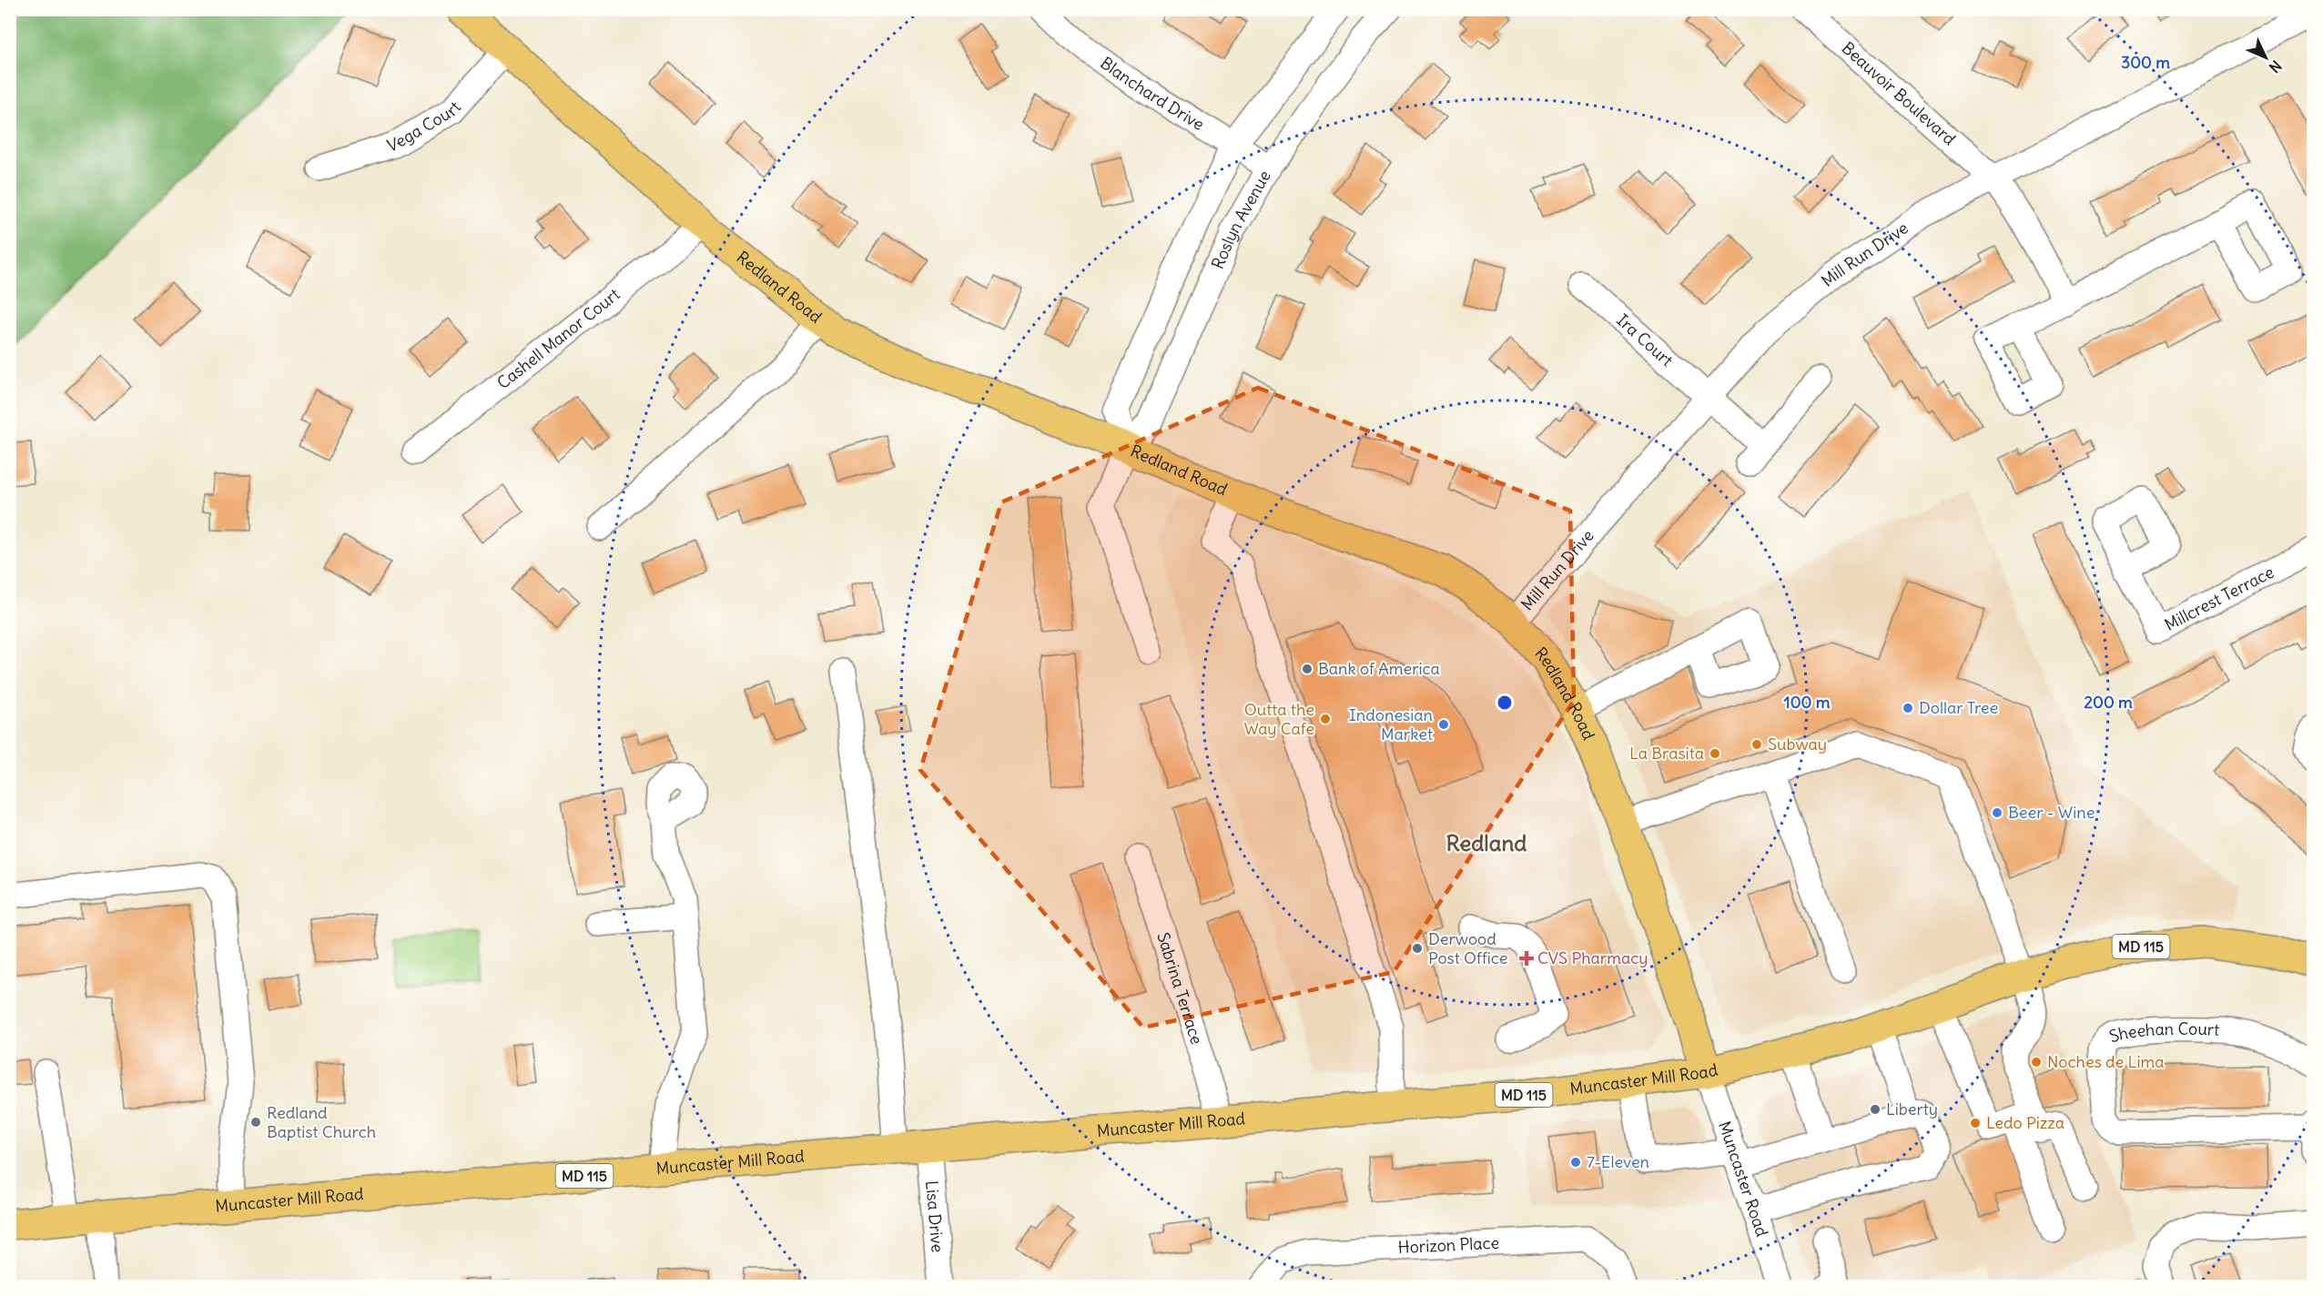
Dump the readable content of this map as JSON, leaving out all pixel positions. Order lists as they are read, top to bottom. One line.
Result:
{"streets":{"main road":["Redland Road","MD 115","Muncaster Mill Road"],"street":["Blanchard Drive","Beauvoir Boulevard","Vega Court","Roslyn Avenue","Mill Run Drive","Cashell Manor Court","Ira Court","Millcrest Terrace","Sabrina Terrace","Sheehan Court","Muncaster Road","Lisa Drive","Horizon Place"]},"crossings":[["Blanchard Drive","Roslyn Avenue"],["Beauvoir Boulevard","Mill Run Drive"],["Vega Court","Redland Road"],["Roslyn Avenue","Redland Road"],["Mill Run Drive","Redland Road"],["Mill Run Drive","Ira Court"],["Redland Road","Cashell Manor Court"],["Redland Road","Muncaster Mill Road"],["Redland Road","Muncaster Road"],["Sabrina Terrace","Muncaster Mill Road"],["Muncaster Mill Road","Muncaster Road"],["Muncaster Mill Road","Lisa Drive"]],"districts":["Redland"],"places":{"other":["Bank of America","Dollar Tree","Outta the Way Cafe","Indonesian Market","Subway","La Brasita","Beer - Wine","Derwood Post Office","Noches de Lima","Liberty","Redland Baptist Church","Ledo Pizza","7-Eleven"],"health":["CVS Pharmacy"]},"north":"bottom right","rings":["300 m","100 m","200 m"]}
